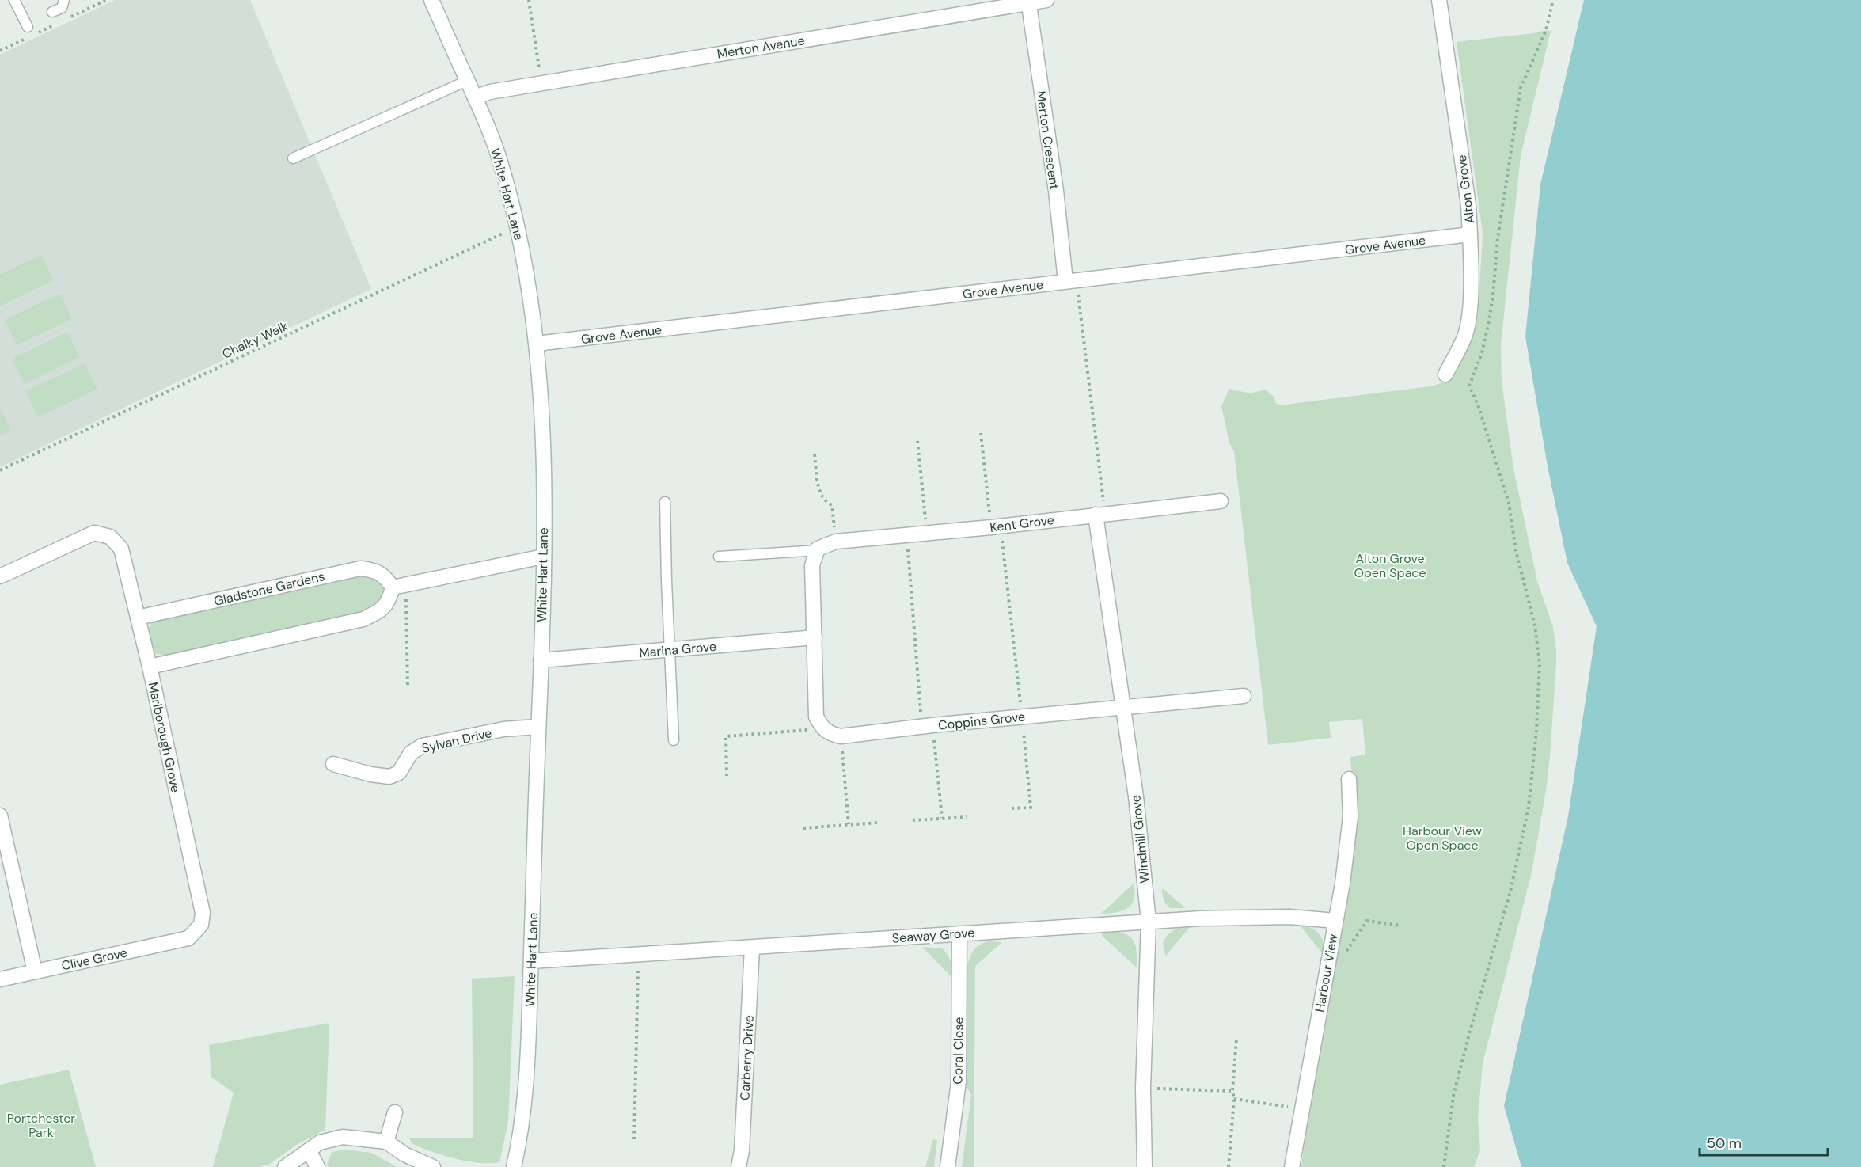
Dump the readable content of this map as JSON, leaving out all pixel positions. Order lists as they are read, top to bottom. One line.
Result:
{"streets":{"street":["Merton Avenue","Merton Crescent","Alton Grove","White Hart Lane","Grove Avenue","Kent Grove","Gladstone Gardens","Marina Grove","Coppins Grove","Marlborough Grove","Sylvan Drive","Windmill Grove","Seaway Grove","Clive Grove","Harbour View","Coral Close","Carberry Drive"],"path":["Chalky Walk"]},"crossings":[["Merton Avenue","Merton Crescent"],["Merton Avenue","White Hart Lane"],["Merton Crescent","Grove Avenue"],["Alton Grove","Grove Avenue"],["White Hart Lane","Grove Avenue"],["White Hart Lane","Chalky Walk"],["White Hart Lane","Marina Grove"],["White Hart Lane","Sylvan Drive"],["White Hart Lane","Seaway Grove"],["Kent Grove","Windmill Grove"],["Gladstone Gardens","Marlborough Grove"],["Coppins Grove","Windmill Grove"],["Marlborough Grove","Clive Grove"],["Windmill Grove","Seaway Grove"],["Seaway Grove","Harbour View"],["Seaway Grove","Coral Close"],["Seaway Grove","Carberry Drive"]],"parks":["Alton Grove Open Space","Harbour View Open Space","Portchester Park"],"scale_bar":"50 m"}
